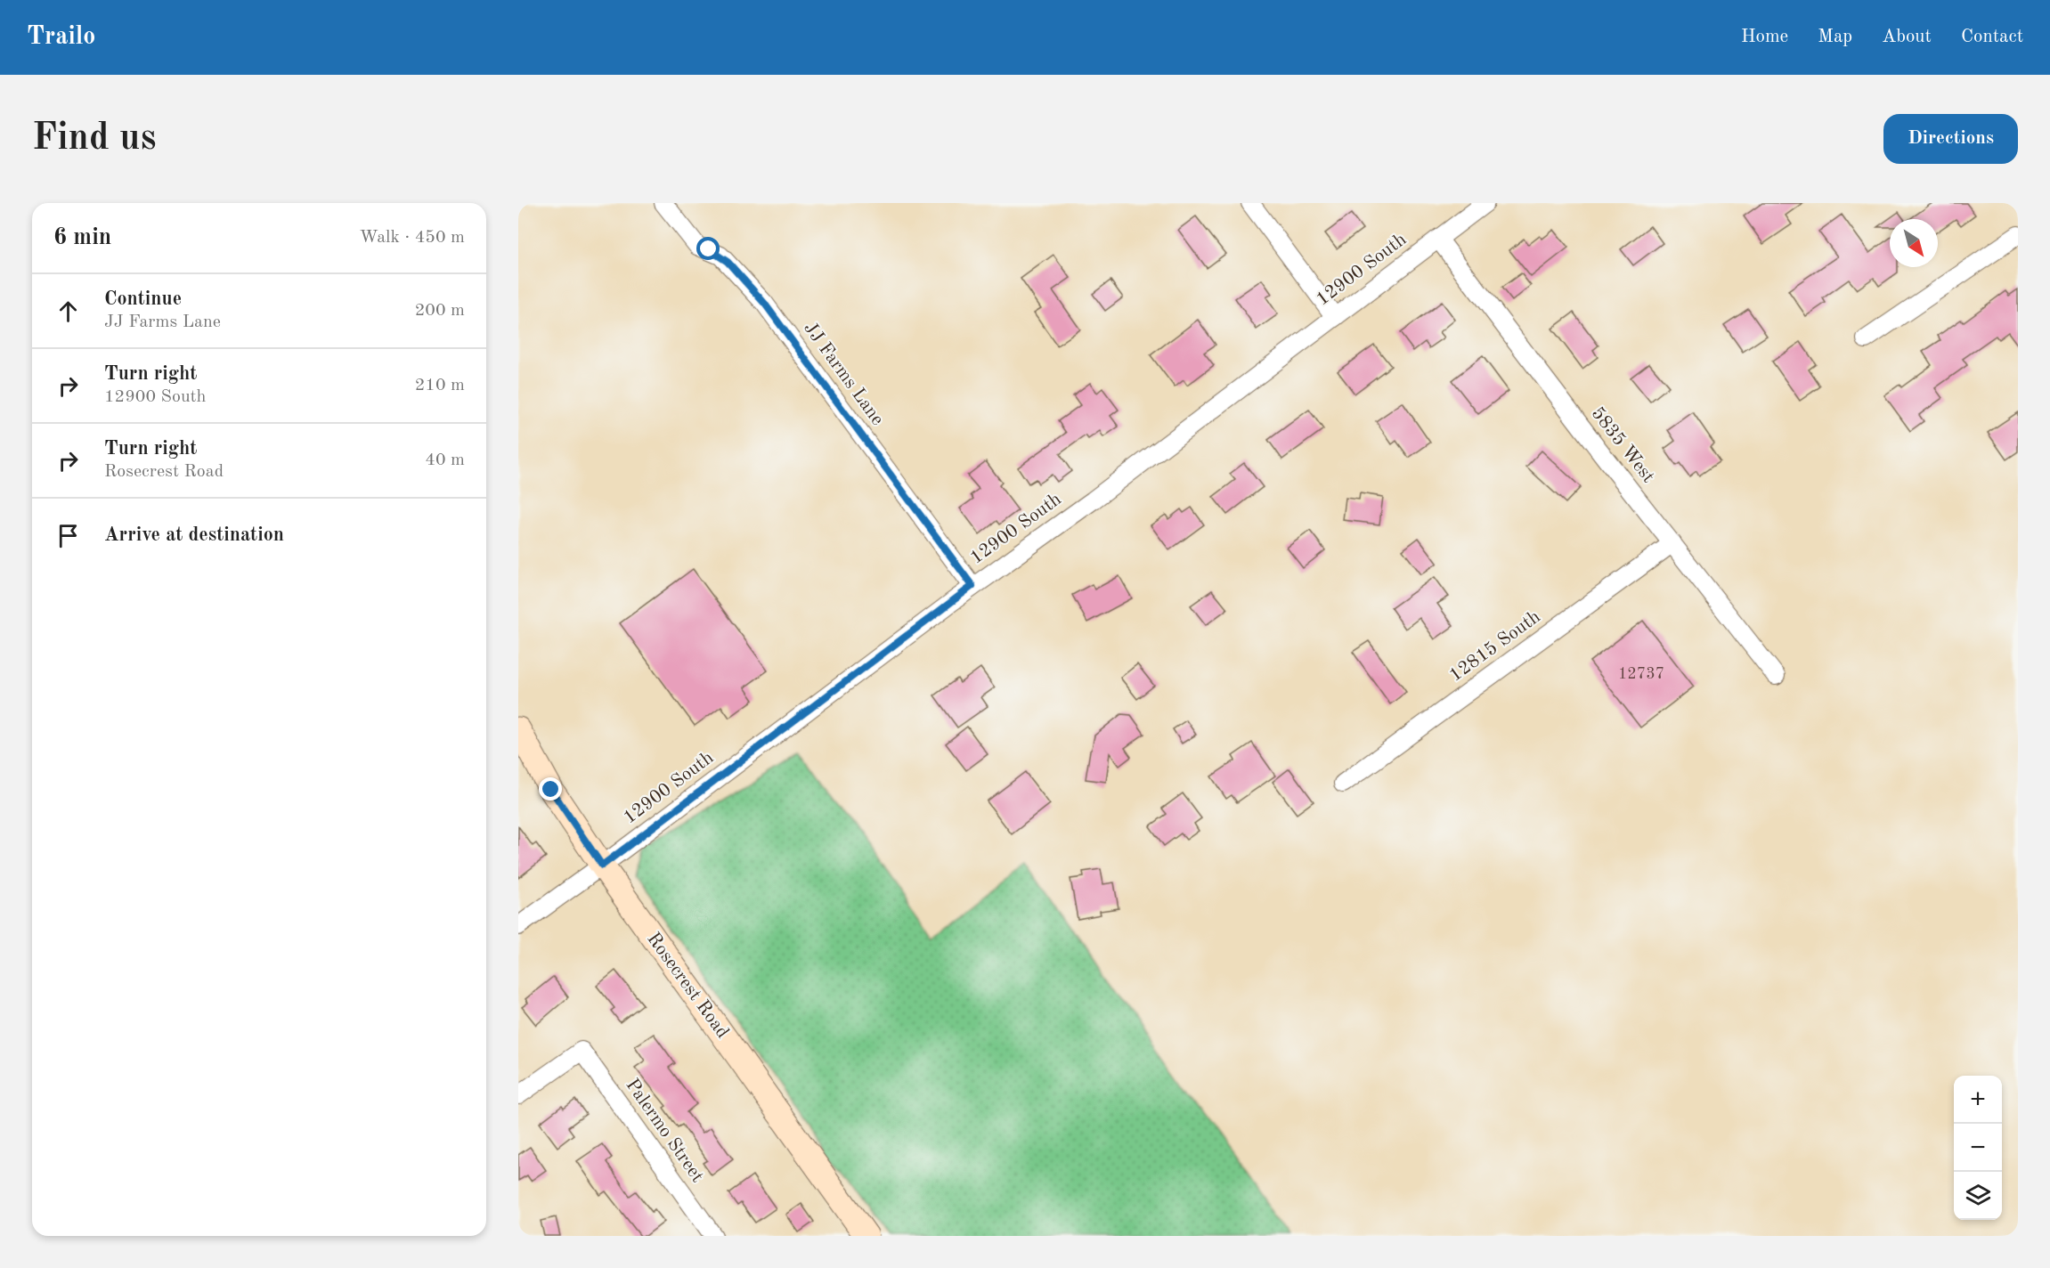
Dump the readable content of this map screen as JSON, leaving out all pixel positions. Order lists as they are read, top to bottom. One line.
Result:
{"streets":{"main road":["Rosecrest Road"],"street":["12900 South","JJ Farms Lane","5835 West","12815 South","Palermo Street"]},"crossings":[["12900 South","JJ Farms Lane"],["12900 South","5835 West"],["12900 South","Rosecrest Road"],["5835 West","12815 South"]],"house_numbers":["12737"],"north":"bottom right","page":{"header":"Trailo","nav":["Home","Map","About","Contact"],"buttons":"Directions","title":"Find us","heading":["6 min","Walk · 450 m"],"list":[["Continue","JJ Farms Lane","200 m"],["Turn right","12900 South","210 m"],["Turn right","Rosecrest Road","40 m"],"Arrive at destination"],"map_buttons":["+","−"]}}
